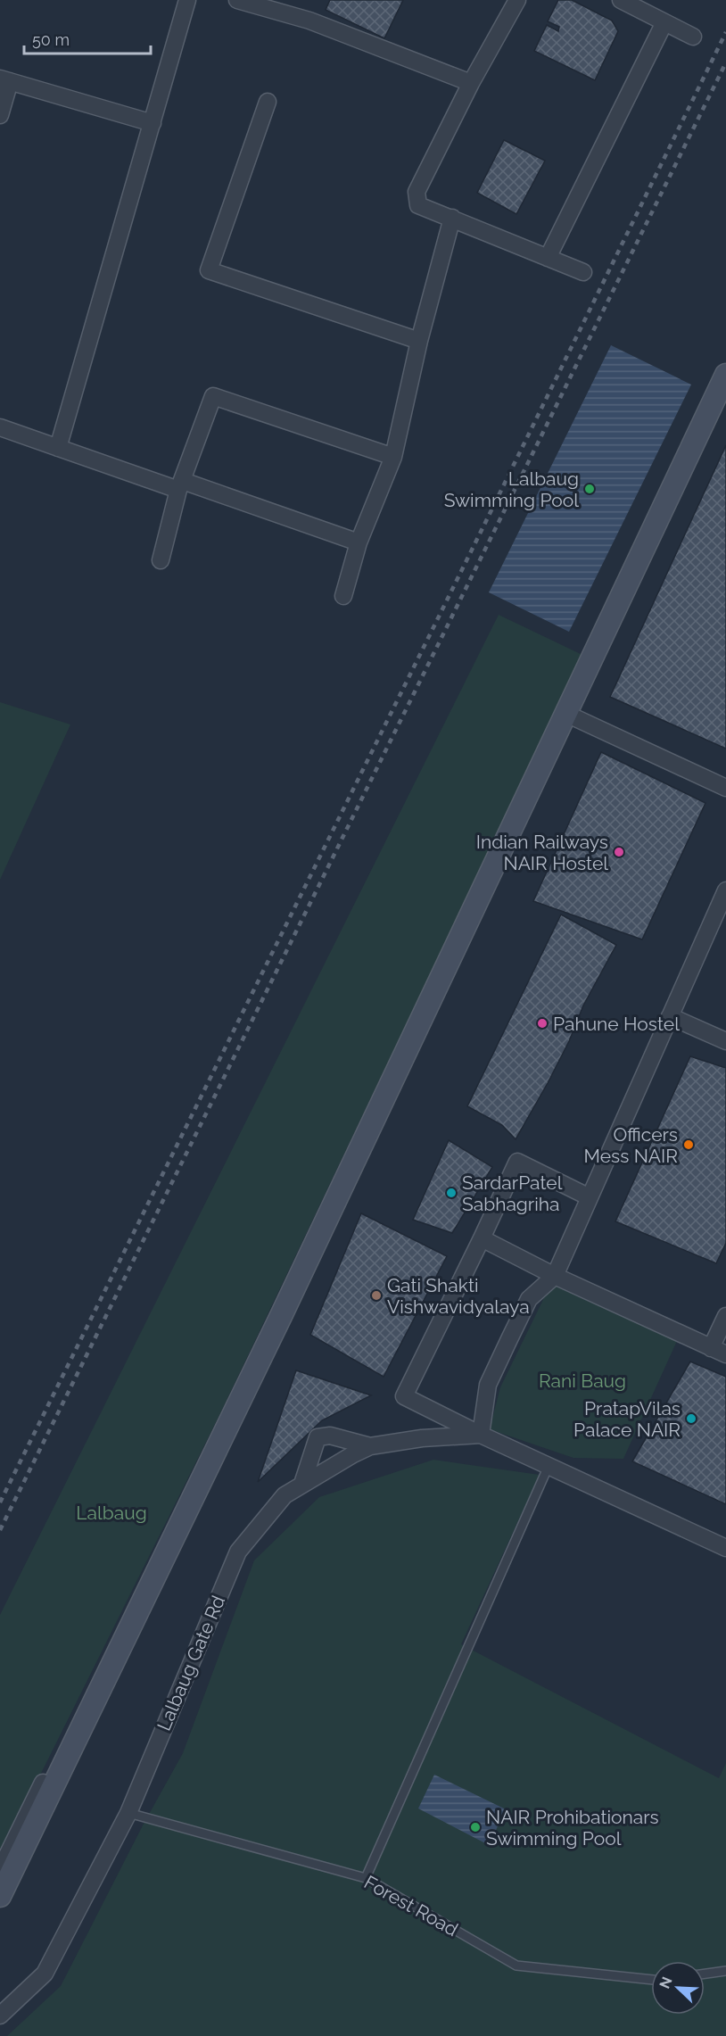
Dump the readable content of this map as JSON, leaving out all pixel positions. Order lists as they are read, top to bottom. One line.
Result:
{"streets":{"street":["Lalbaug Gate Rd"],"lane":["Forest Road"]},"crossings":[["Lalbaug Gate Rd","Forest Road"]],"parks":["Rani Baug","Lalbaug"],"places":["Lalbaug Swimming Pool","Indian Railways NAIR Hostel","Pahune Hostel","Officers Mess NAIR","SardarPatel Sabhagriha","Gati Shakti Vishwavidyalaya","PratapVilas Palace NAIR","NAIR Prohibationars Swimming Pool"],"scale_bar":"50 m","north":"top left"}
